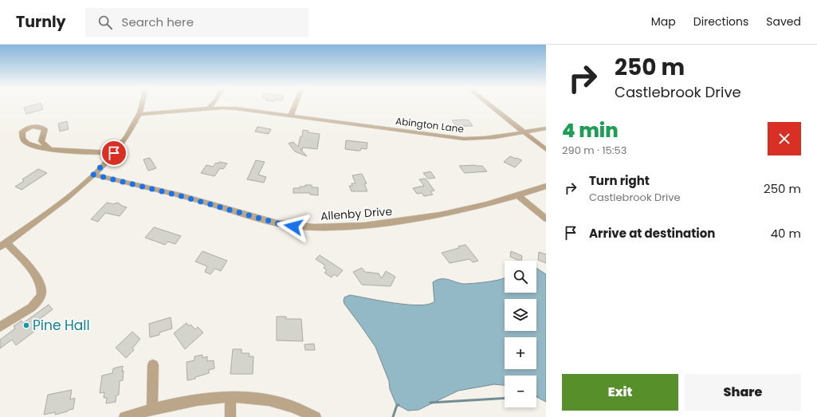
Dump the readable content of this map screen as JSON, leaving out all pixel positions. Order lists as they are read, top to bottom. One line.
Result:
{"streets":{"street":["Abington Lane","Allenby Drive"]},"places":["Pine Hall"],"page":{"header":"Turnly","search":"Search here","nav":["Map","Directions","Saved"],"turn":["250 m","Castlebrook Drive"],"heading":["4 min","290 m · 15:53"],"list":[{"name":"Turn right","note":"Castlebrook Drive","value":"250 m"},{"name":"Arrive at destination","value":"40 m"}],"map_buttons":["+","−"],"buttons":["Exit","Share"]}}
